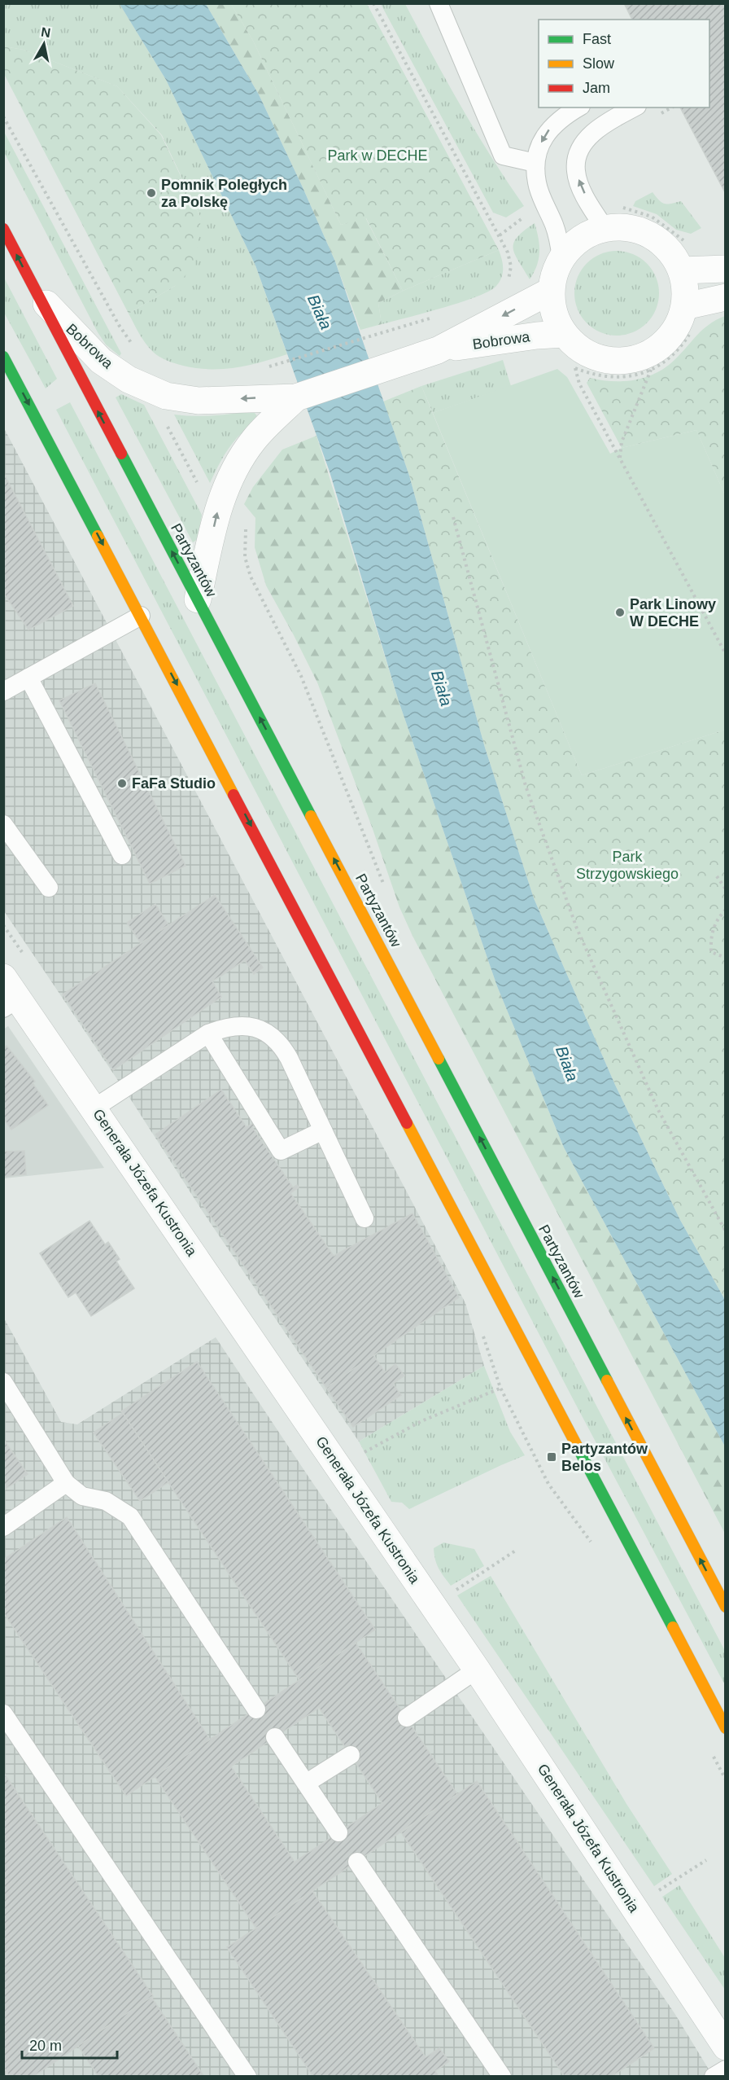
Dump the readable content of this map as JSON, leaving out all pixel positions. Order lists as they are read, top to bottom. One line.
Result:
{"streets":{"main road":["Partyzantów"],"street":["Bobrowa","Generała Józefa Kustronia"]},"crossings":[["Bobrowa","Partyzantów"]],"water":["Biała"],"parks":["Park w DECHE","Park Strzygowskiego"],"places":{"other":["Pomnik Poległych za Polskę","Park Linowy W DECHE","FaFa Studio"],"transit":["Partyzantów Belos"]},"legend":["Fast","Slow","Jam"],"scale_bar":"20 m","north":"top"}
